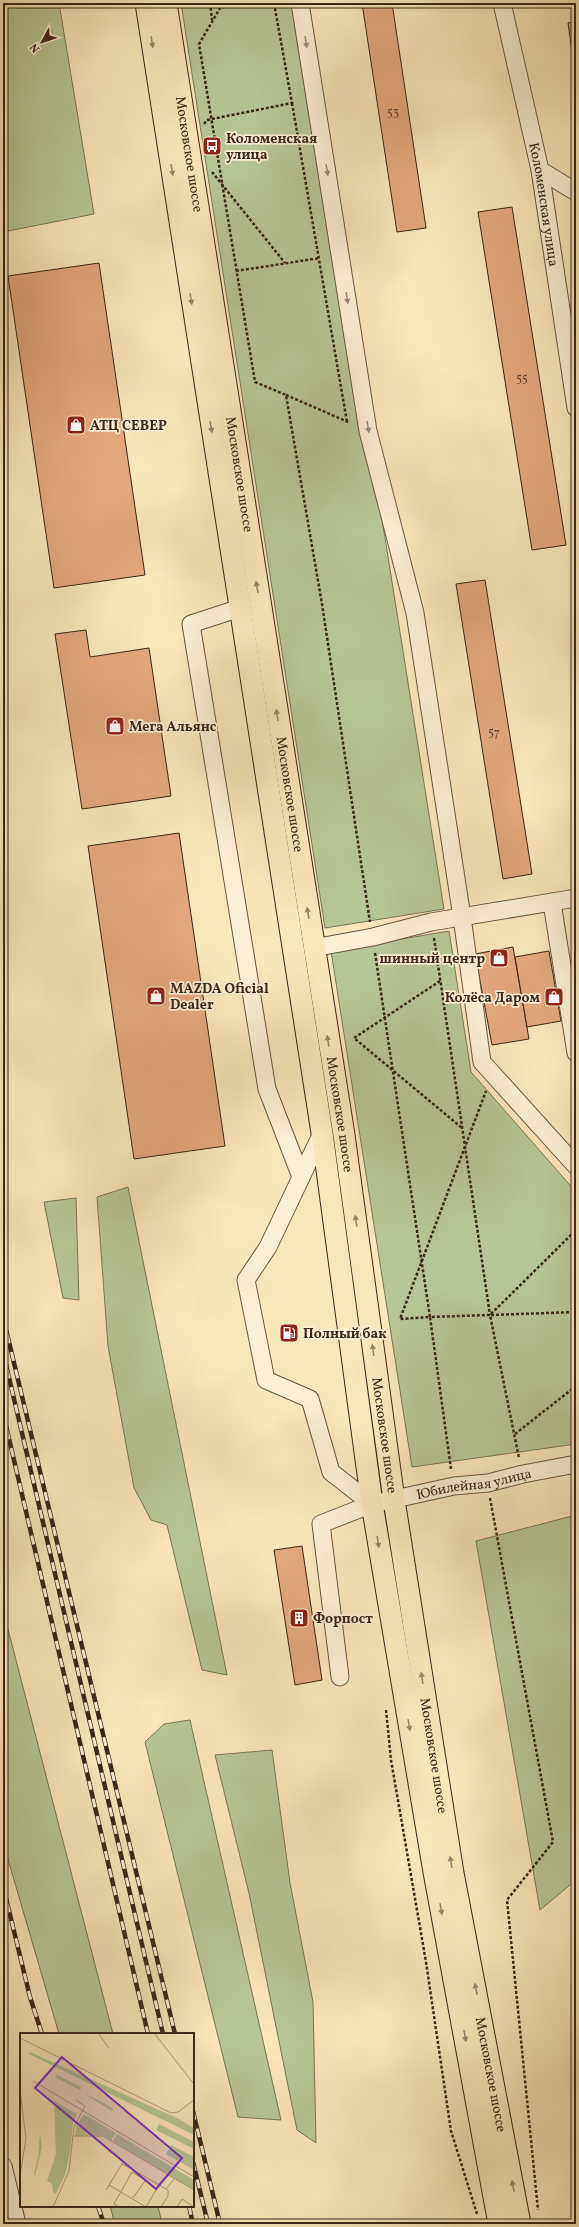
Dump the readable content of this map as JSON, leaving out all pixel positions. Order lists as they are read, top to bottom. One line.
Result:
{"streets":{"main road":["Московское шоссе"],"street":["Коломенская улица","Юбилейная улица"]},"crossings":[["Московское шоссе","Юбилейная улица"]],"places":{"bus stop":["Коломенская улица"],"shop":["АТЦ СЕВЕР","Мега Альянс","шинный центр","MAZDA Oficial Dealer","Колёса Даром"],"fuel station":["Полный бак"],"building":["Форпост"]},"house_numbers":["53","55","57"],"north":"bottom left"}
